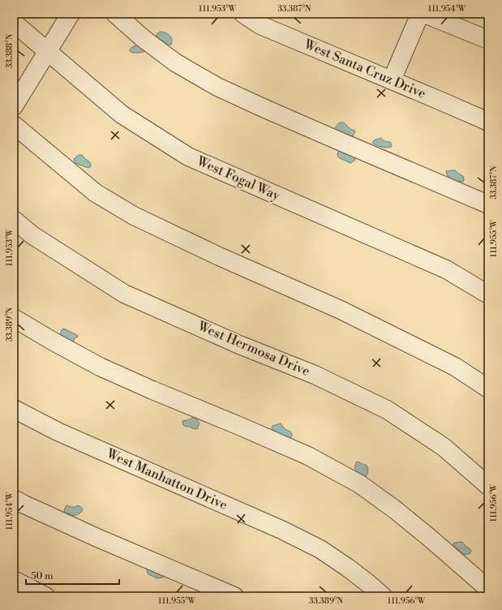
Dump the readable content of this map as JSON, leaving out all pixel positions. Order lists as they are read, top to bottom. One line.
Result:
{"streets":{"street":["West Santa Cruz Drive","West Fogal Way","West Hermosa Drive","West Manhatton Drive"]},"scale_bar":"50 m","coordinates":["111.953°W","33.387°N","111.954°W","33.388°N","111.955°W","33.389°N","111.956°W"]}
